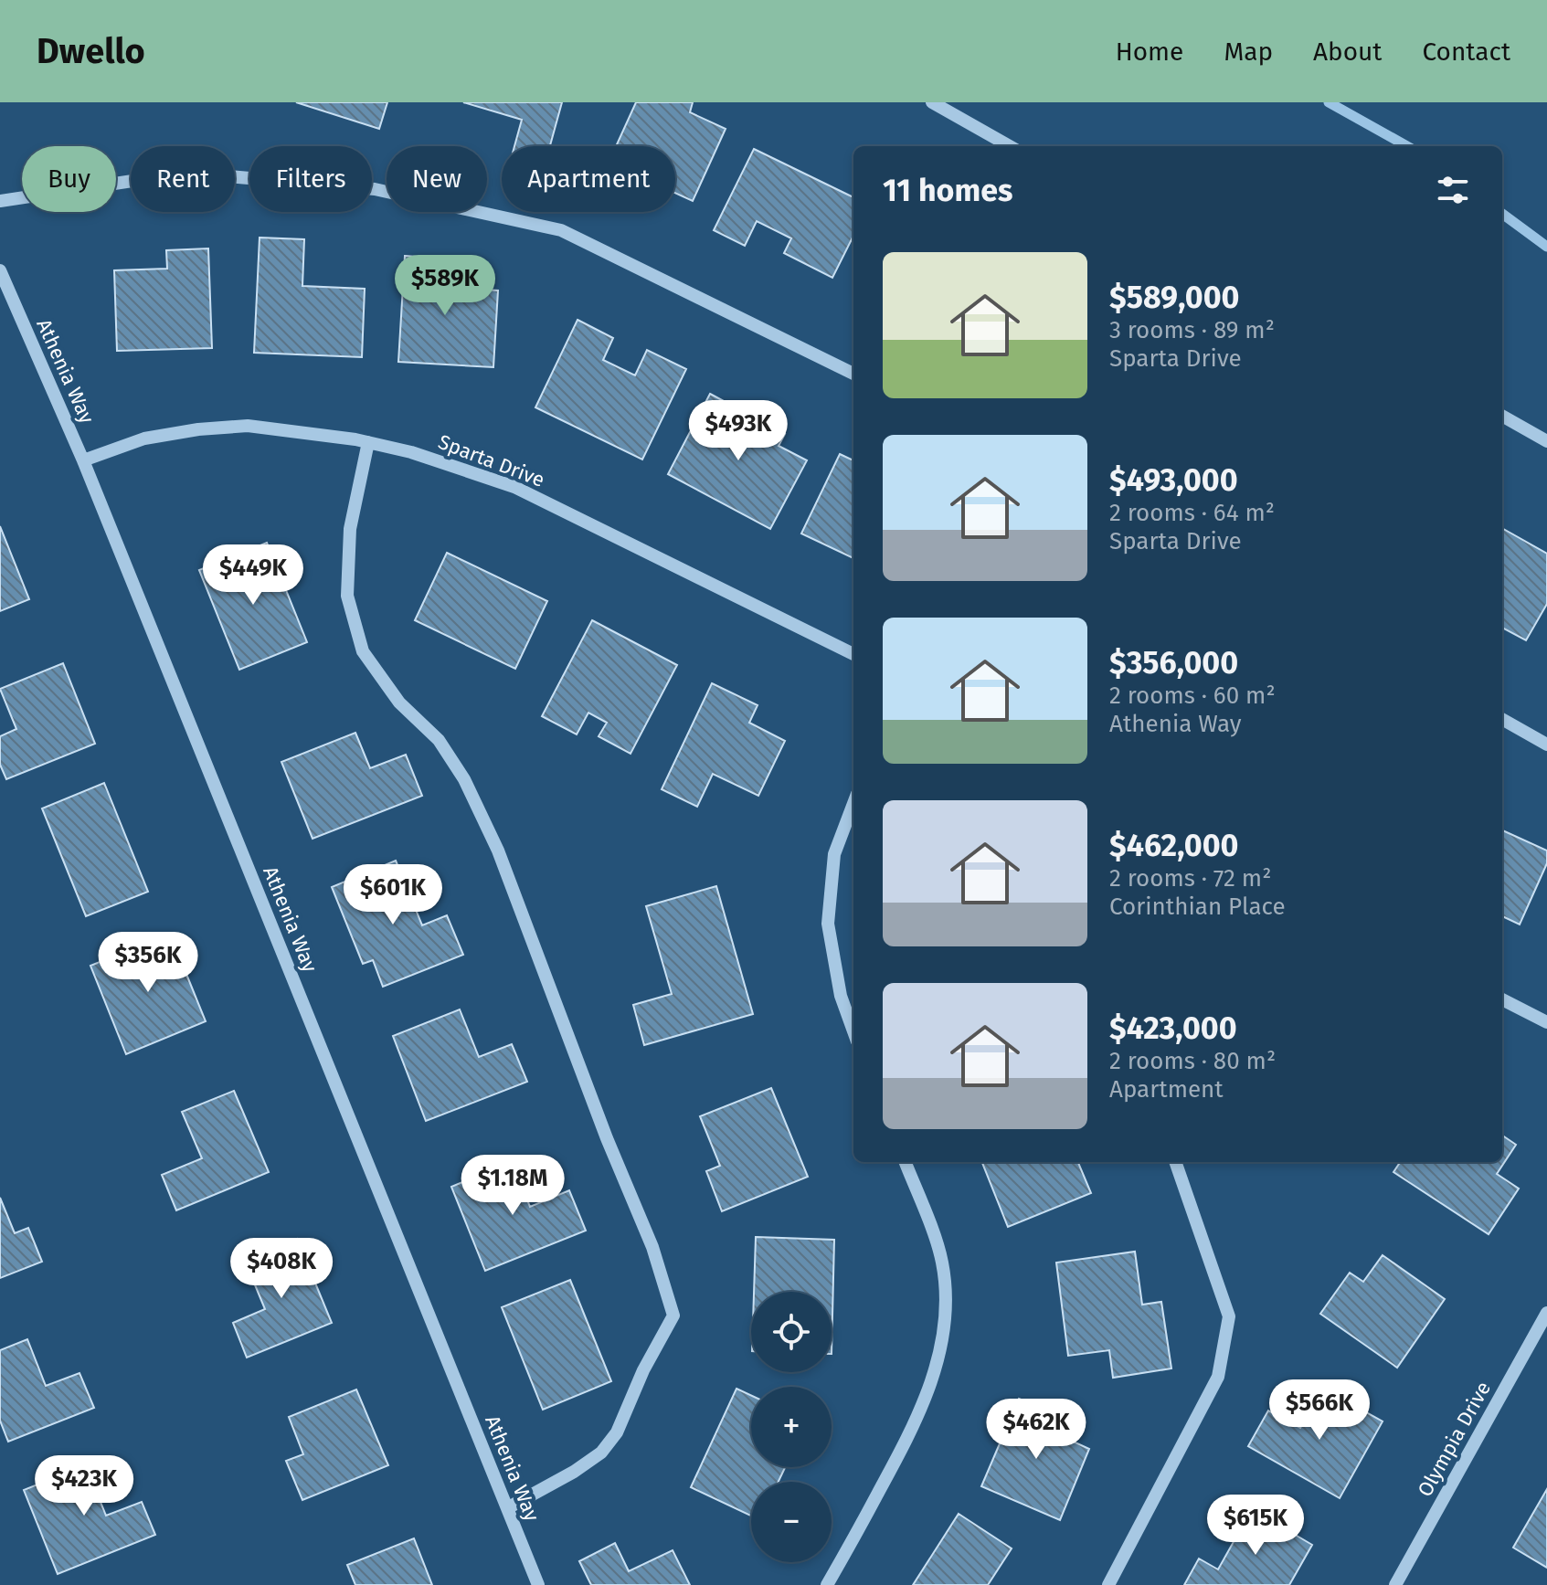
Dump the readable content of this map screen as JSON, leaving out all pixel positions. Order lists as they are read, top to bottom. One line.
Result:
{"streets":{"street":["Athenia Way","Sparta Drive","Olympia Drive"]},"crossings":[["Athenia Way","Sparta Drive"]],"page":{"header":"Dwello","nav":["Home","Map","About","Contact"],"chip":["Buy","Rent","Filters","New","Apartment"],"heading":"11 homes","list":[{"name":"$589,000","note":"3 rooms · 89 m² · Sparta Drive"},{"name":"$493,000","note":"2 rooms · 64 m² · Sparta Drive"},{"name":"$356,000","note":"2 rooms · 60 m² · Athenia Way"},{"name":"$462,000","note":"2 rooms · 72 m² · Corinthian Place"},{"name":"$423,000","note":"2 rooms · 80 m² · Apartment"}],"price":["$589K","$493K","$449K","$601K","$356K","$1.18M","$408K","$566K","$462K","$423K","$615K"],"map_buttons":["+","−"]}}
